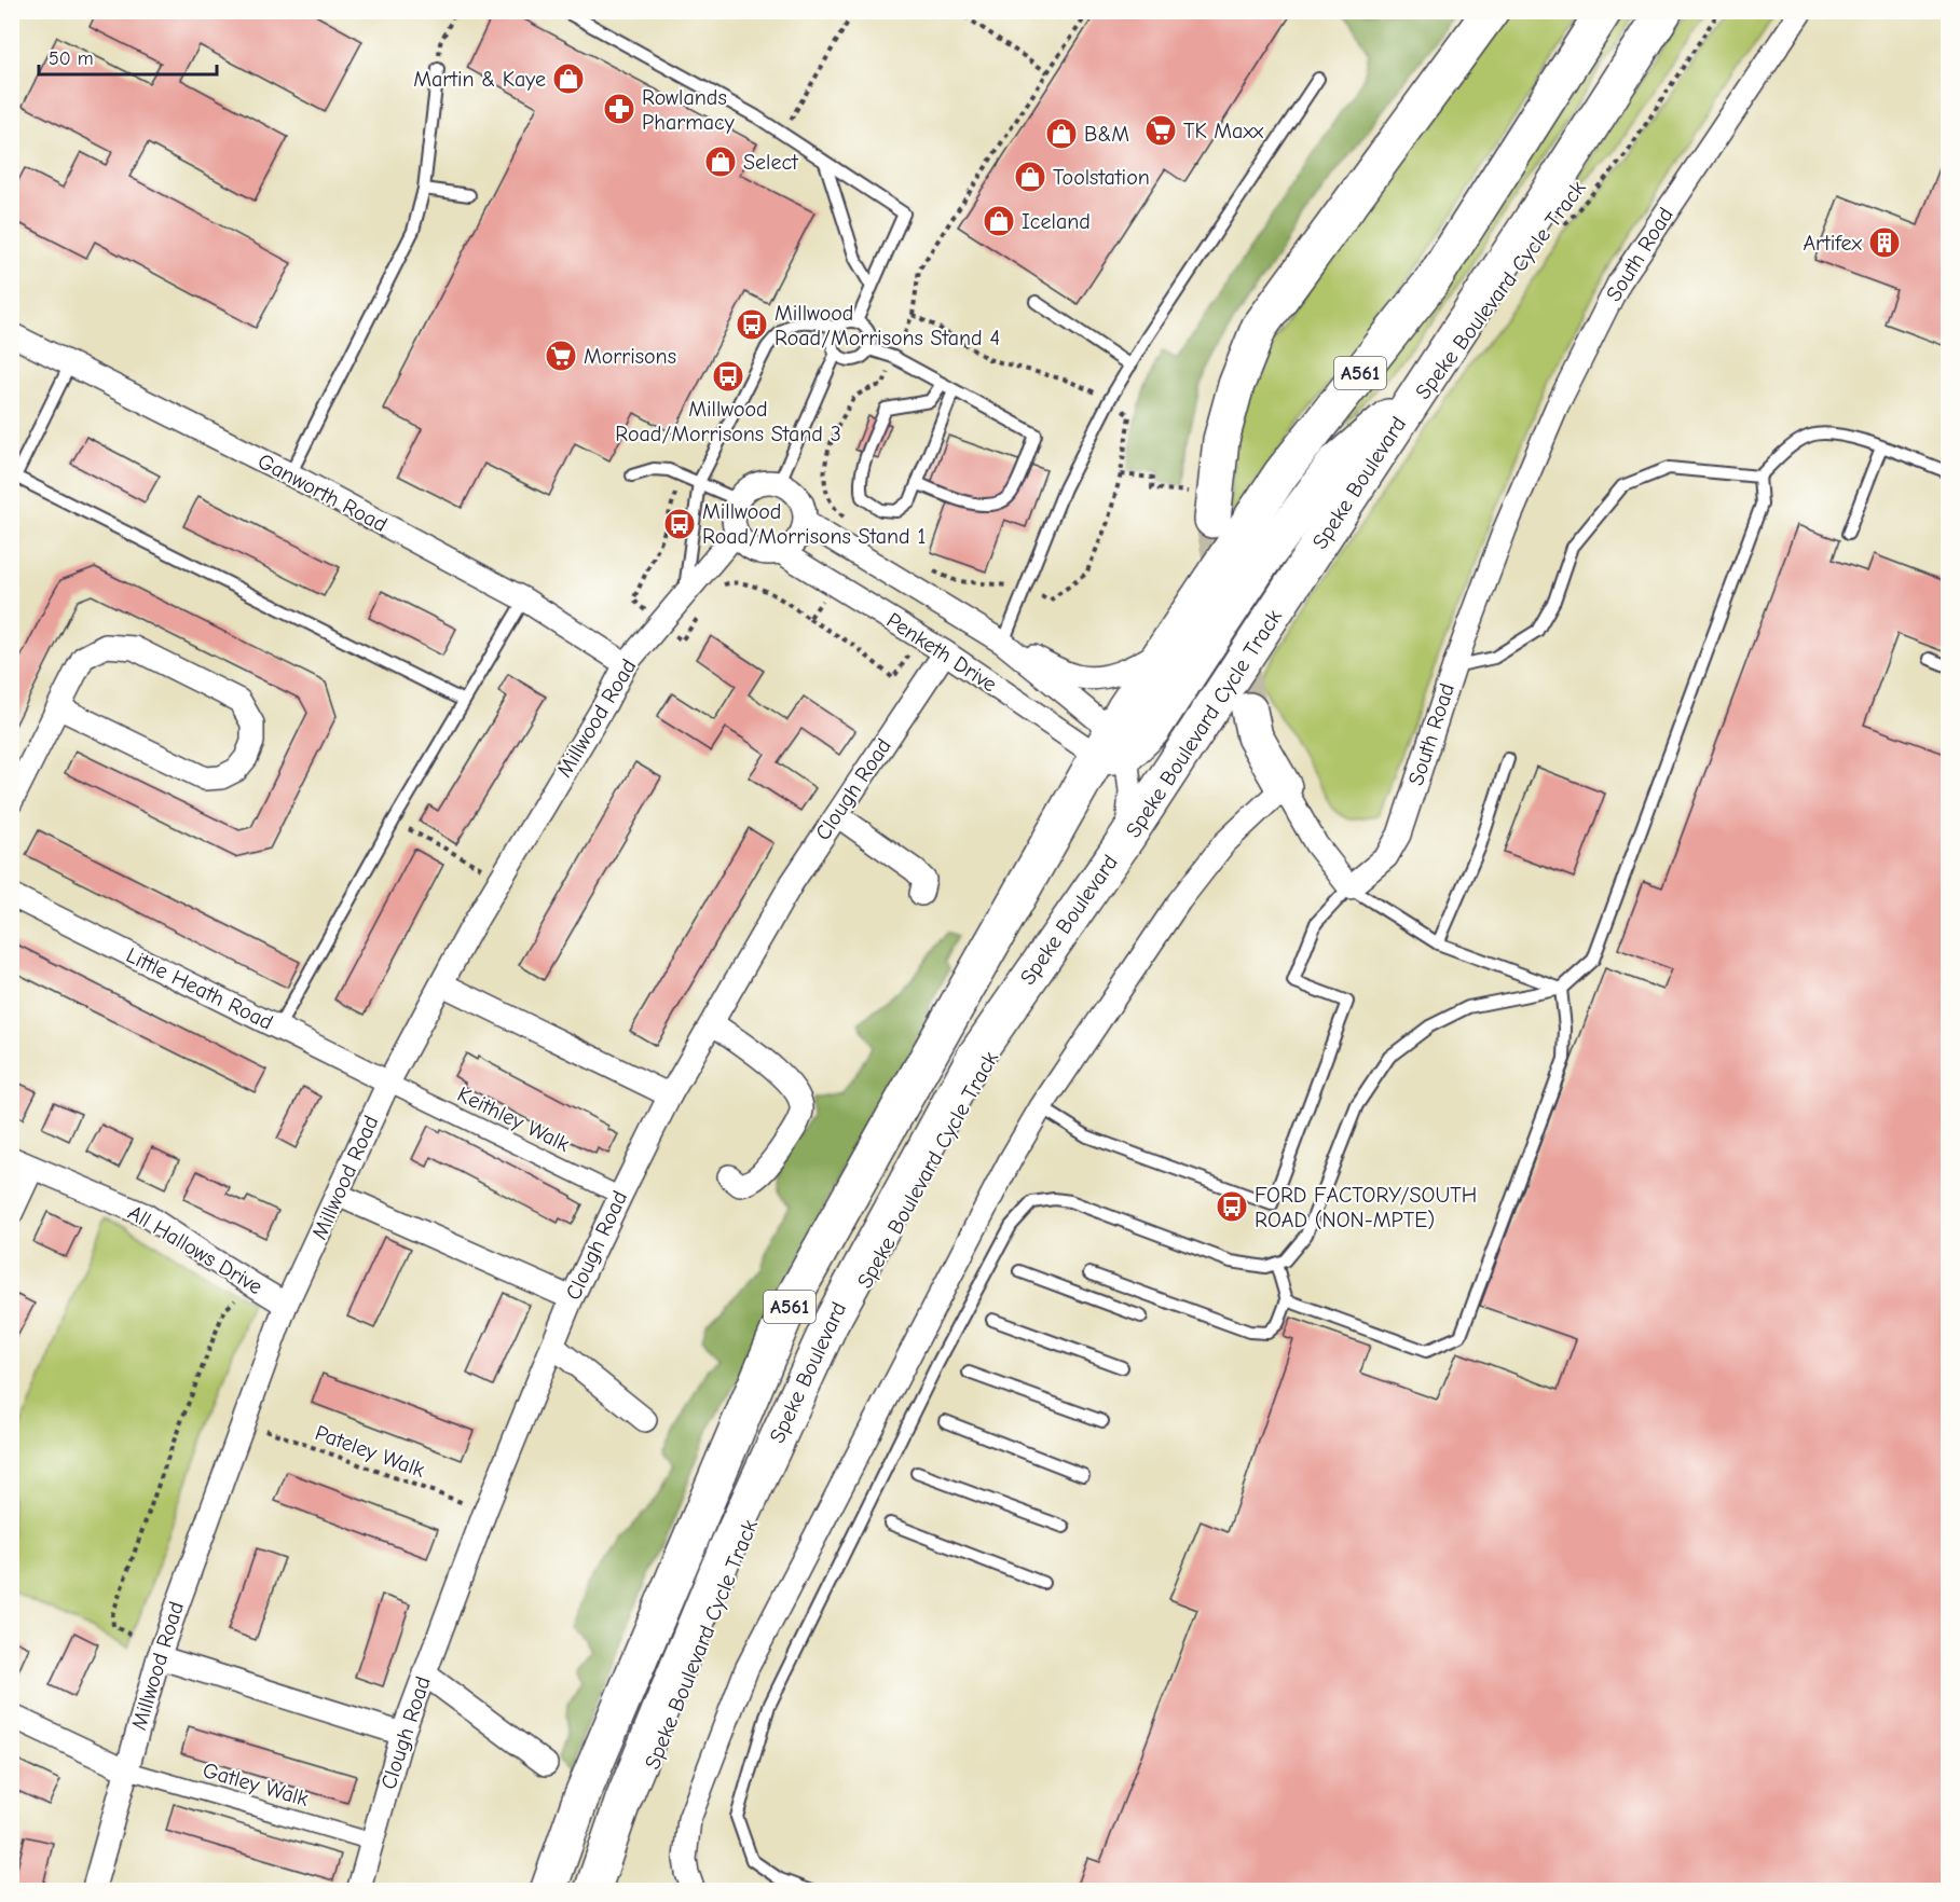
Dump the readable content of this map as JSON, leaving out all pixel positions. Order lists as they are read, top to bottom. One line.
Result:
{"streets":{"highway":["A561","Speke Boulevard"],"street":["South Road","Ganworth Road","Penketh Drive","Millwood Road","Clough Road","Little Heath Road","Keithley Walk","All Hallows Drive","Gatley Walk"],"path":["Speke Boulevard Cycle Track","Pateley Walk"]},"crossings":[["A561","Speke Boulevard"],["A561","Penketh Drive"],["Speke Boulevard","Penketh Drive"],["Ganworth Road","Millwood Road"],["Penketh Drive","Millwood Road"],["Penketh Drive","Clough Road"],["Millwood Road","Little Heath Road"],["Millwood Road","Keithley Walk"],["Millwood Road","All Hallows Drive"],["Millwood Road","Pateley Walk"],["Millwood Road","Gatley Walk"],["Clough Road","Keithley Walk"],["Clough Road","Pateley Walk"],["Clough Road","Gatley Walk"],["Little Heath Road","Keithley Walk"]],"places":{"shop":["Martin & Kaye","B&M","Select","Toolstation","Iceland"],"pharmacy":["Rowlands Pharmacy"],"supermarket":["TK Maxx","Morrisons"],"building":["Artifex"],"bus stop":["Millwood Road/Morrisons Stand 4","Millwood Road/Morrisons Stand 3","Millwood Road/Morrisons Stand 1","FORD FACTORY/SOUTH ROAD (NON-MPTE)"]},"scale_bar":"50 m"}
